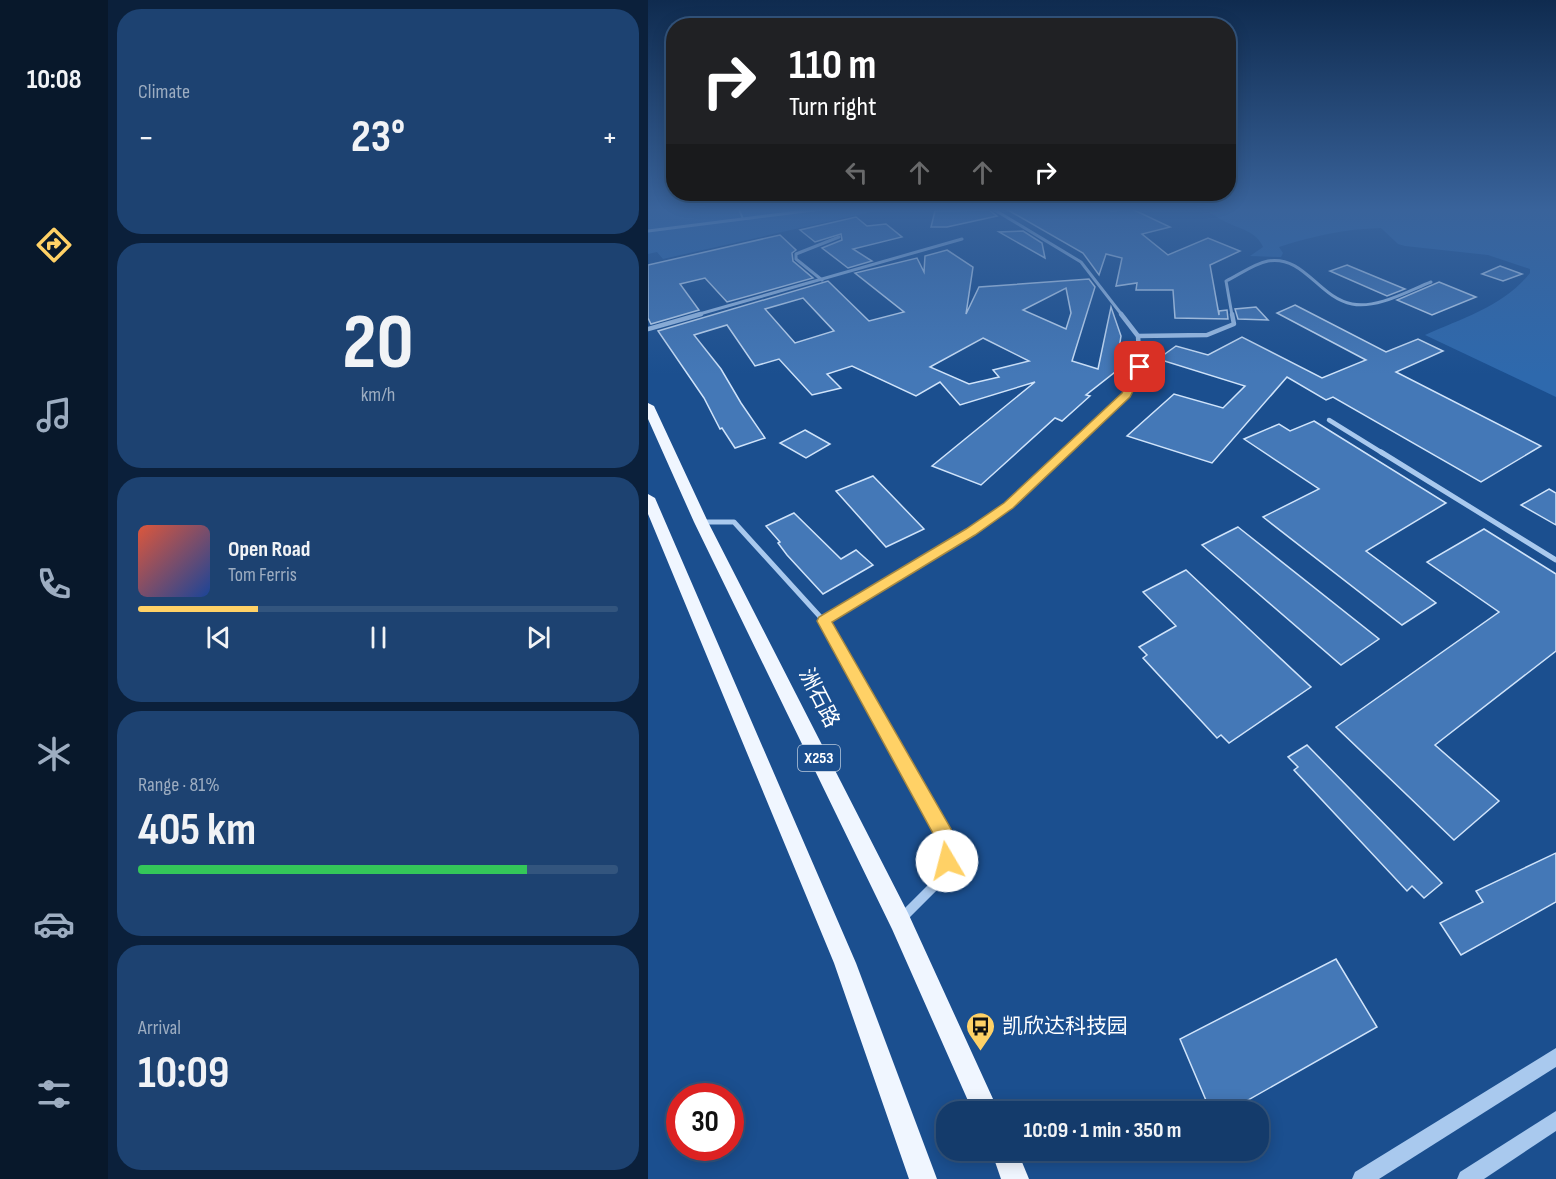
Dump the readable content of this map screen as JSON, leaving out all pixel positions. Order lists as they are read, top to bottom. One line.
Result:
{"streets":{"main road":["洲石路","X253"]},"places":{"bus stop":["凯欣达科技园"]},"page":{"tabs":"10:08","tile":["Climate",["20","km/h"],["Range · 81%","405 km"],["Arrival","10:09"]],"turn":["110 m","Turn right"],"heat":["−","23°","+"],"song":["Open Road","Tom Ferris"],"limit":"30","trip":"10:09 · 1 min · 350 m"}}
